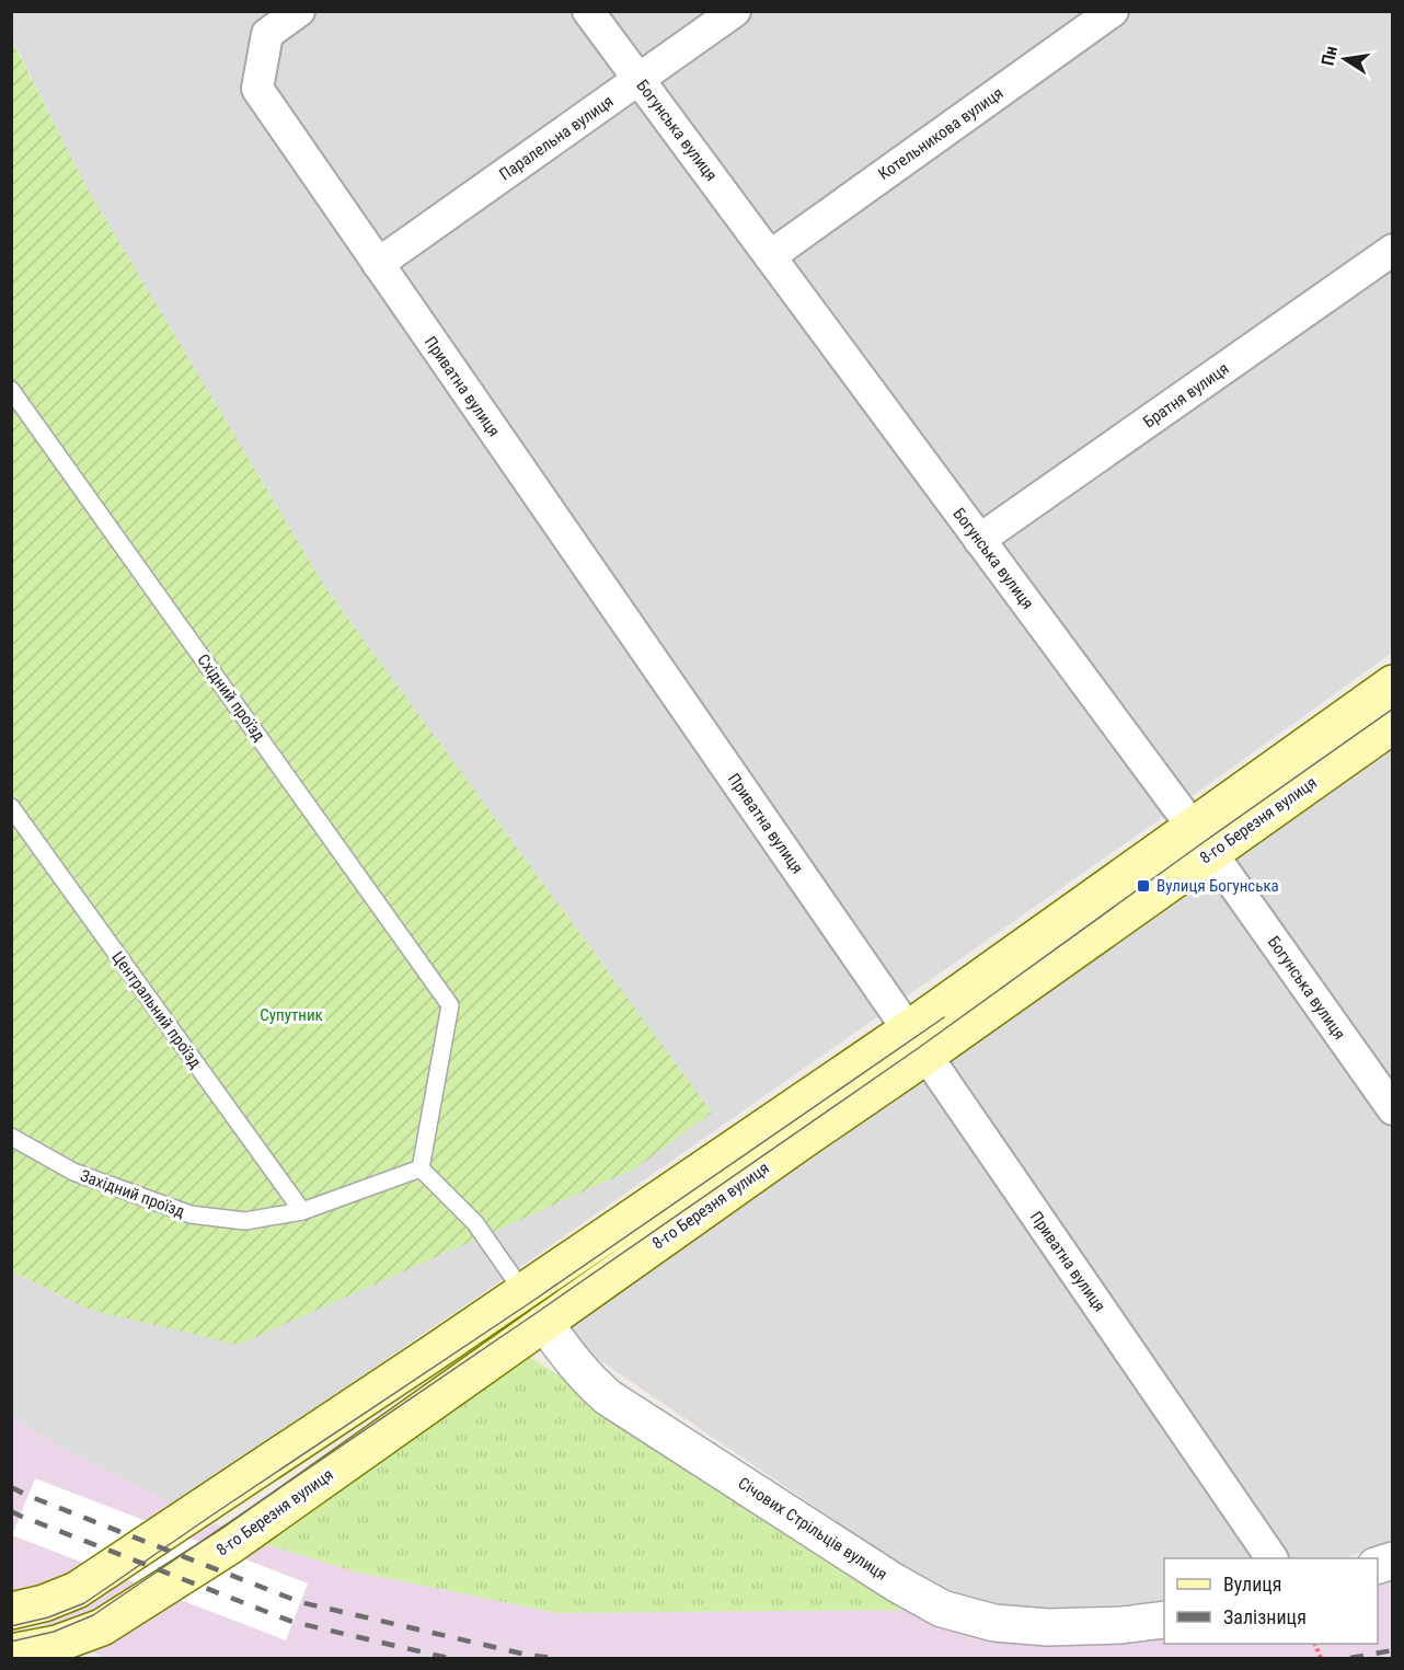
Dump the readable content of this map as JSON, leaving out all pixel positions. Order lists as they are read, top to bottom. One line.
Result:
{"streets":{"main road":["8-го Березня вулиця","Січових Стрільців вулиця"],"street":["Богунська вулиця","Котельникова вулиця","Паралельна вулиця","Приватна вулиця","Братня вулиця"],"lane":["Східний проїзд","Центральний проїзд","Західний проїзд"]},"crossings":[["Богунська вулиця","Котельникова вулиця"],["Богунська вулиця","Паралельна вулиця"],["Богунська вулиця","Братня вулиця"],["Богунська вулиця","8-го Березня вулиця"],["Паралельна вулиця","Приватна вулиця"],["Приватна вулиця","8-го Березня вулиця"],["Східний проїзд","Західний проїзд"],["8-го Березня вулиця","Січових Стрільців вулиця"],["Центральний проїзд","Західний проїзд"]],"parks":["Супутник"],"places":{"transit":["Вулиця Богунська"]},"legend":["Вулиця","Залізниця"],"north":"left"}
